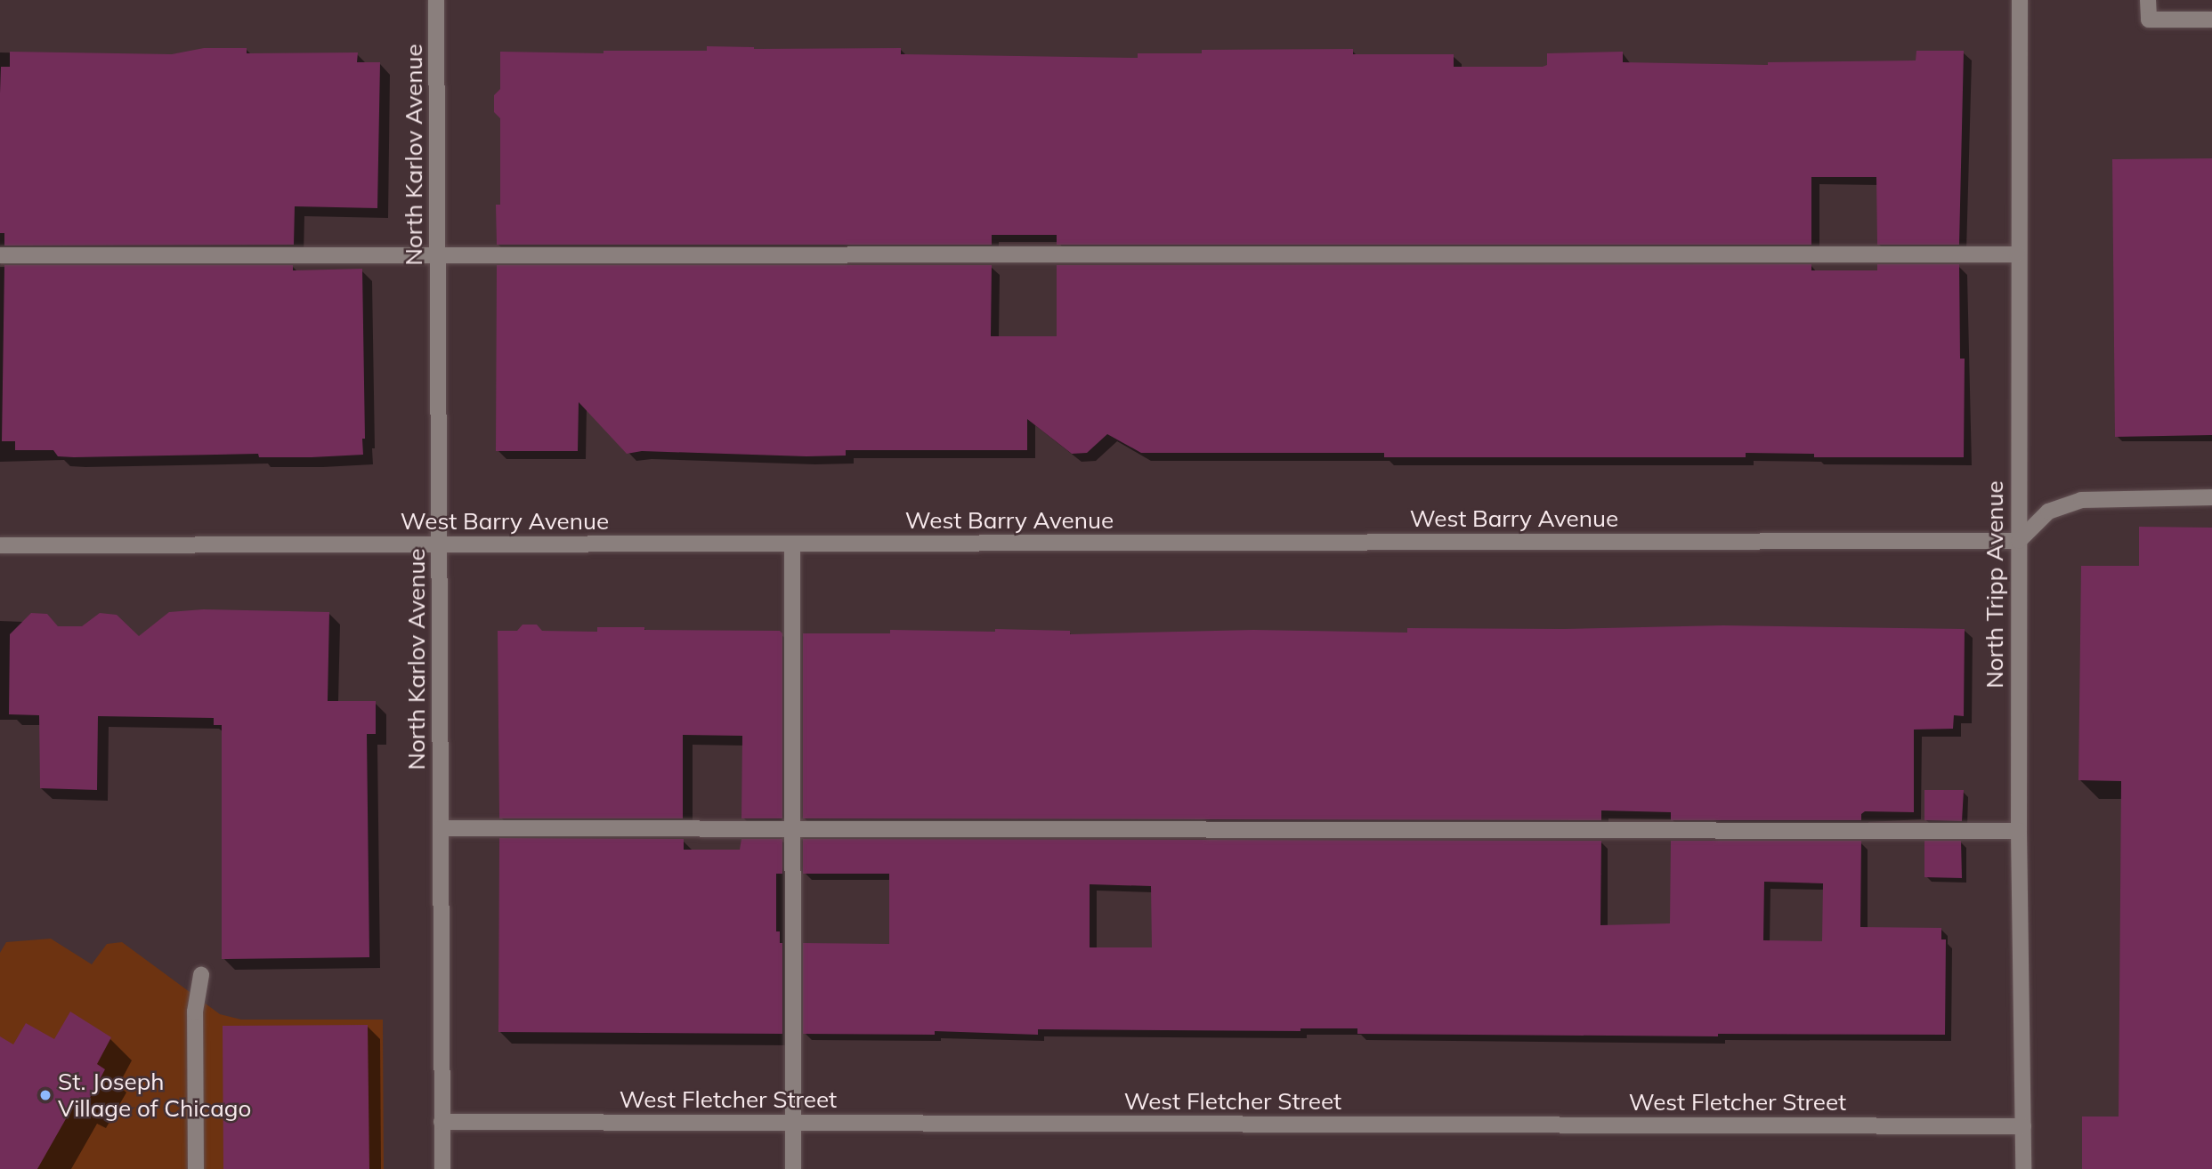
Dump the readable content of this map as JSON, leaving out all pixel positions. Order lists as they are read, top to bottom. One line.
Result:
{"streets":{"street":["North Karlov Avenue","West Barry Avenue","North Tripp Avenue","West Fletcher Street"]},"crossings":[["North Karlov Avenue","West Barry Avenue"],["North Karlov Avenue","West Fletcher Street"],["West Barry Avenue","North Tripp Avenue"],["North Tripp Avenue","West Fletcher Street"]],"places":["St. Joseph Village of Chicago"]}
